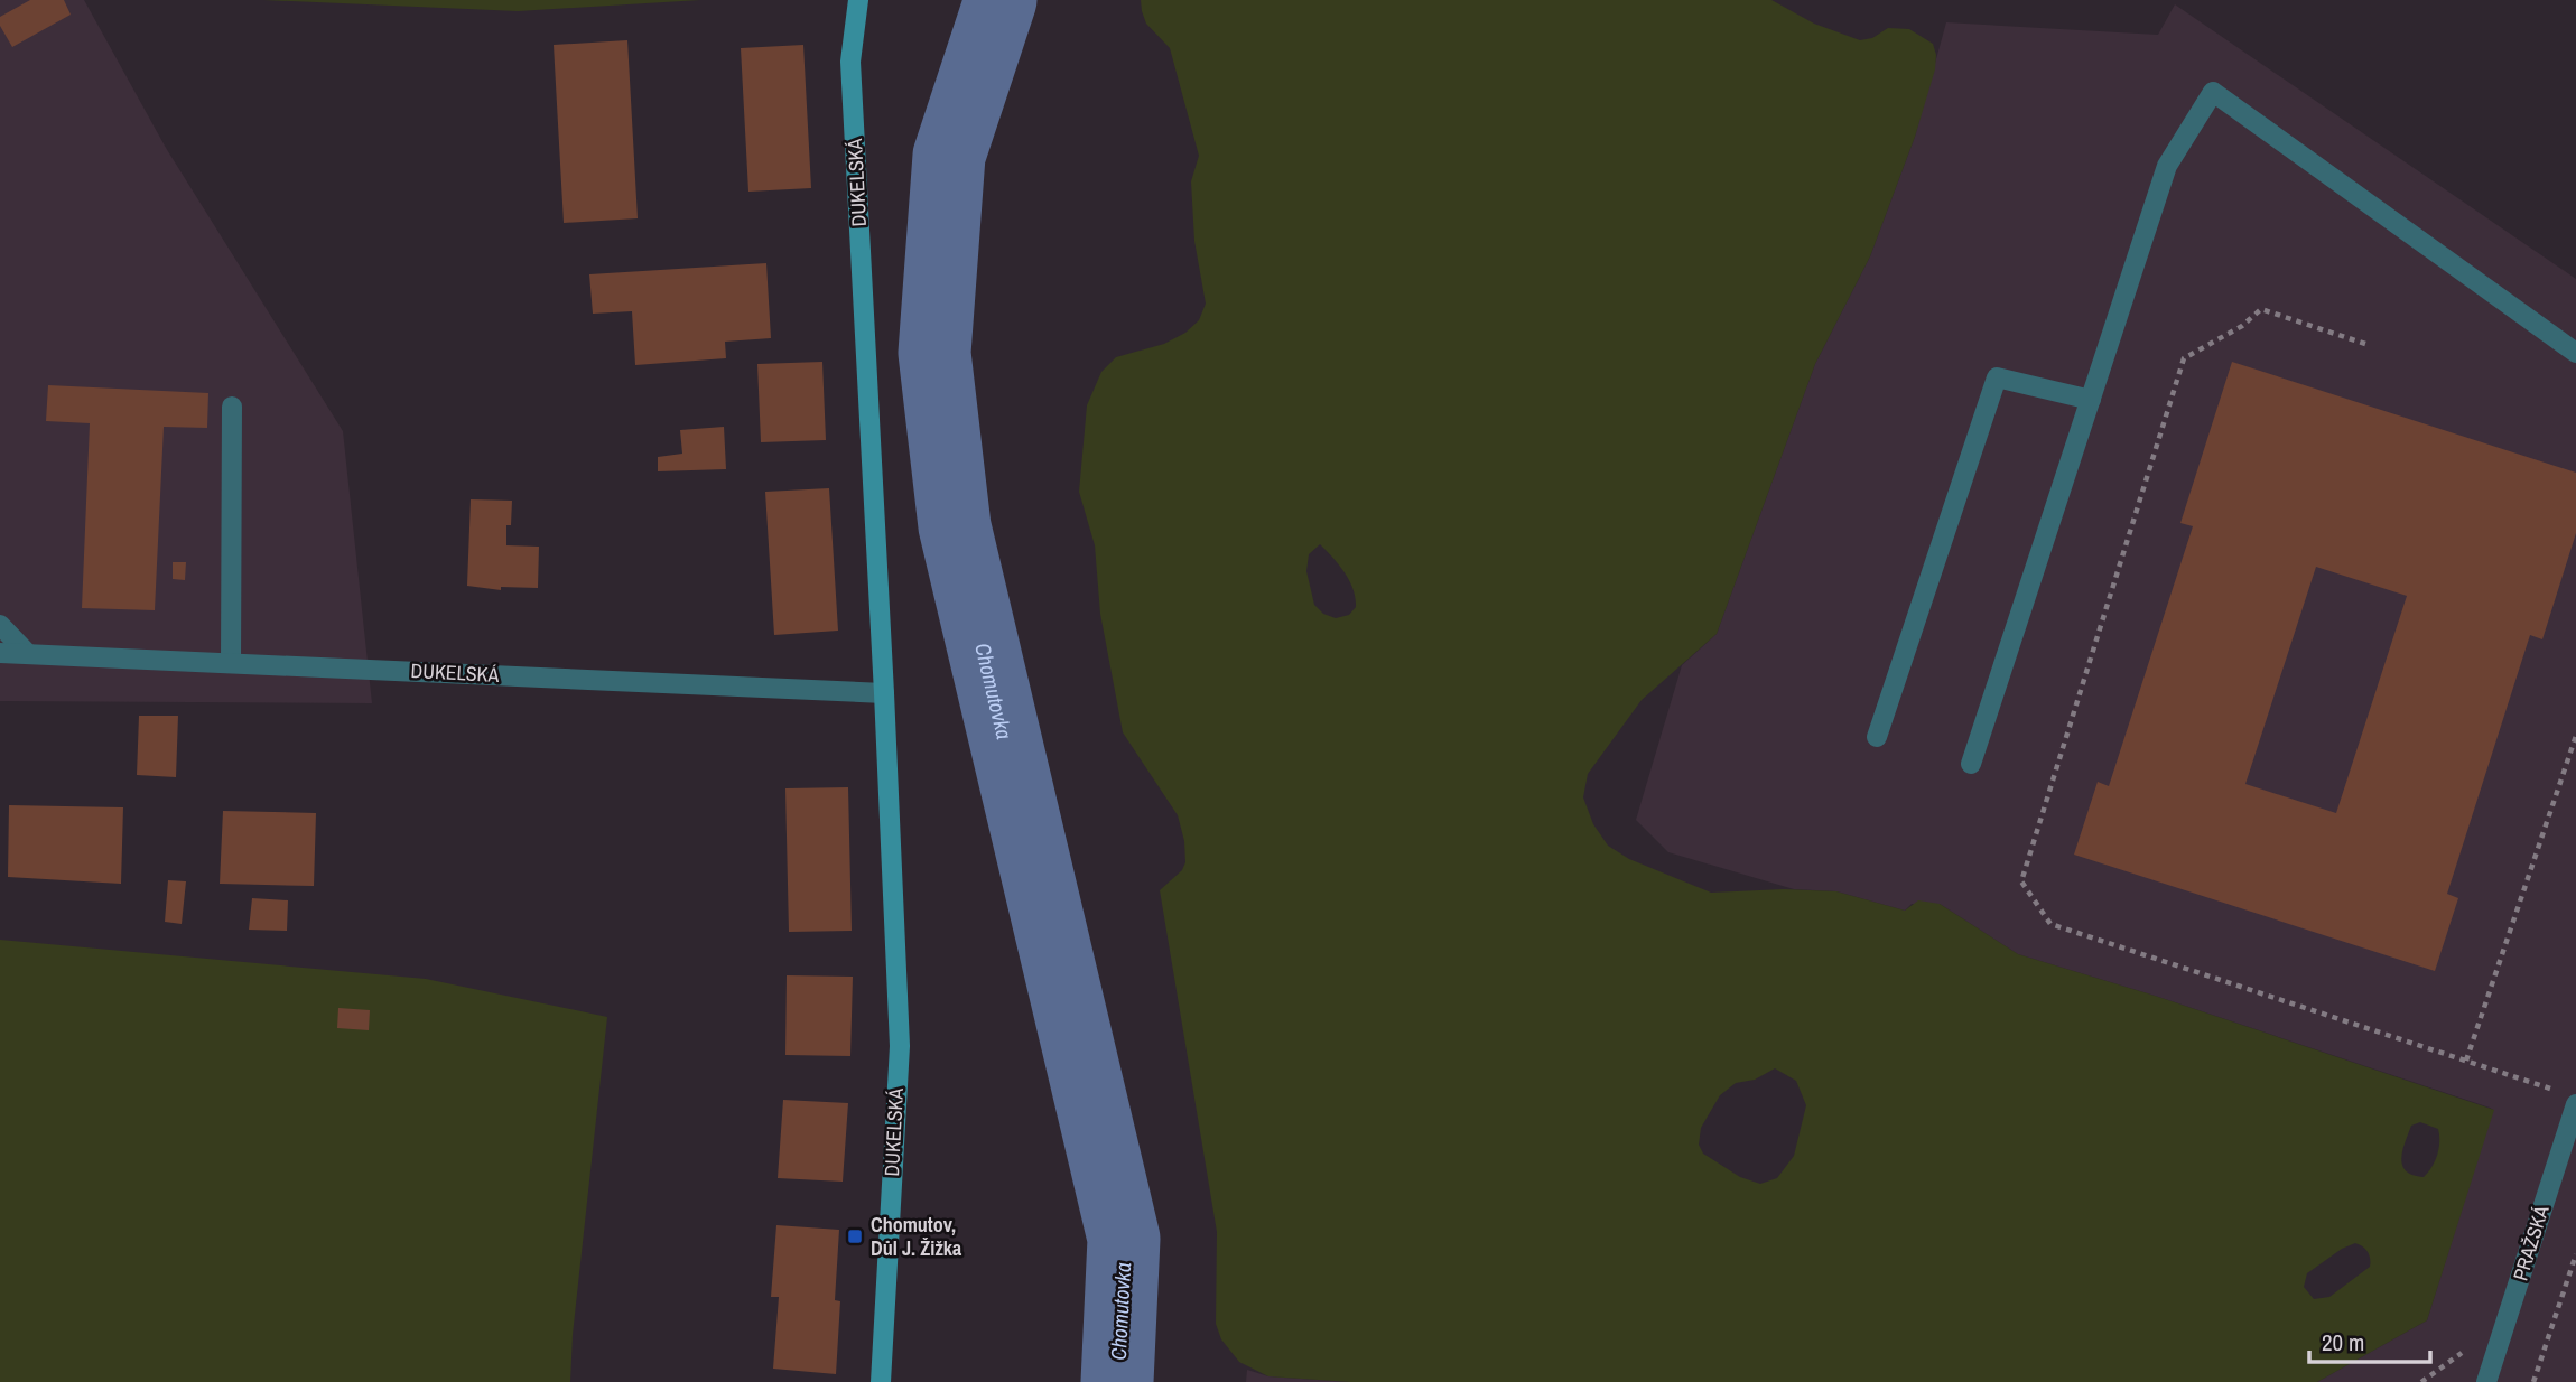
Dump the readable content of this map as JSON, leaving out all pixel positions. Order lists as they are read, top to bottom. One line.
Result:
{"streets":{"street":["DUKELSKÁ","PRAŽSKÁ"]},"water":["Chomutovka"],"places":{"transit":["Chomutov, Důl J. Žižka"]},"scale_bar":"20 m"}
